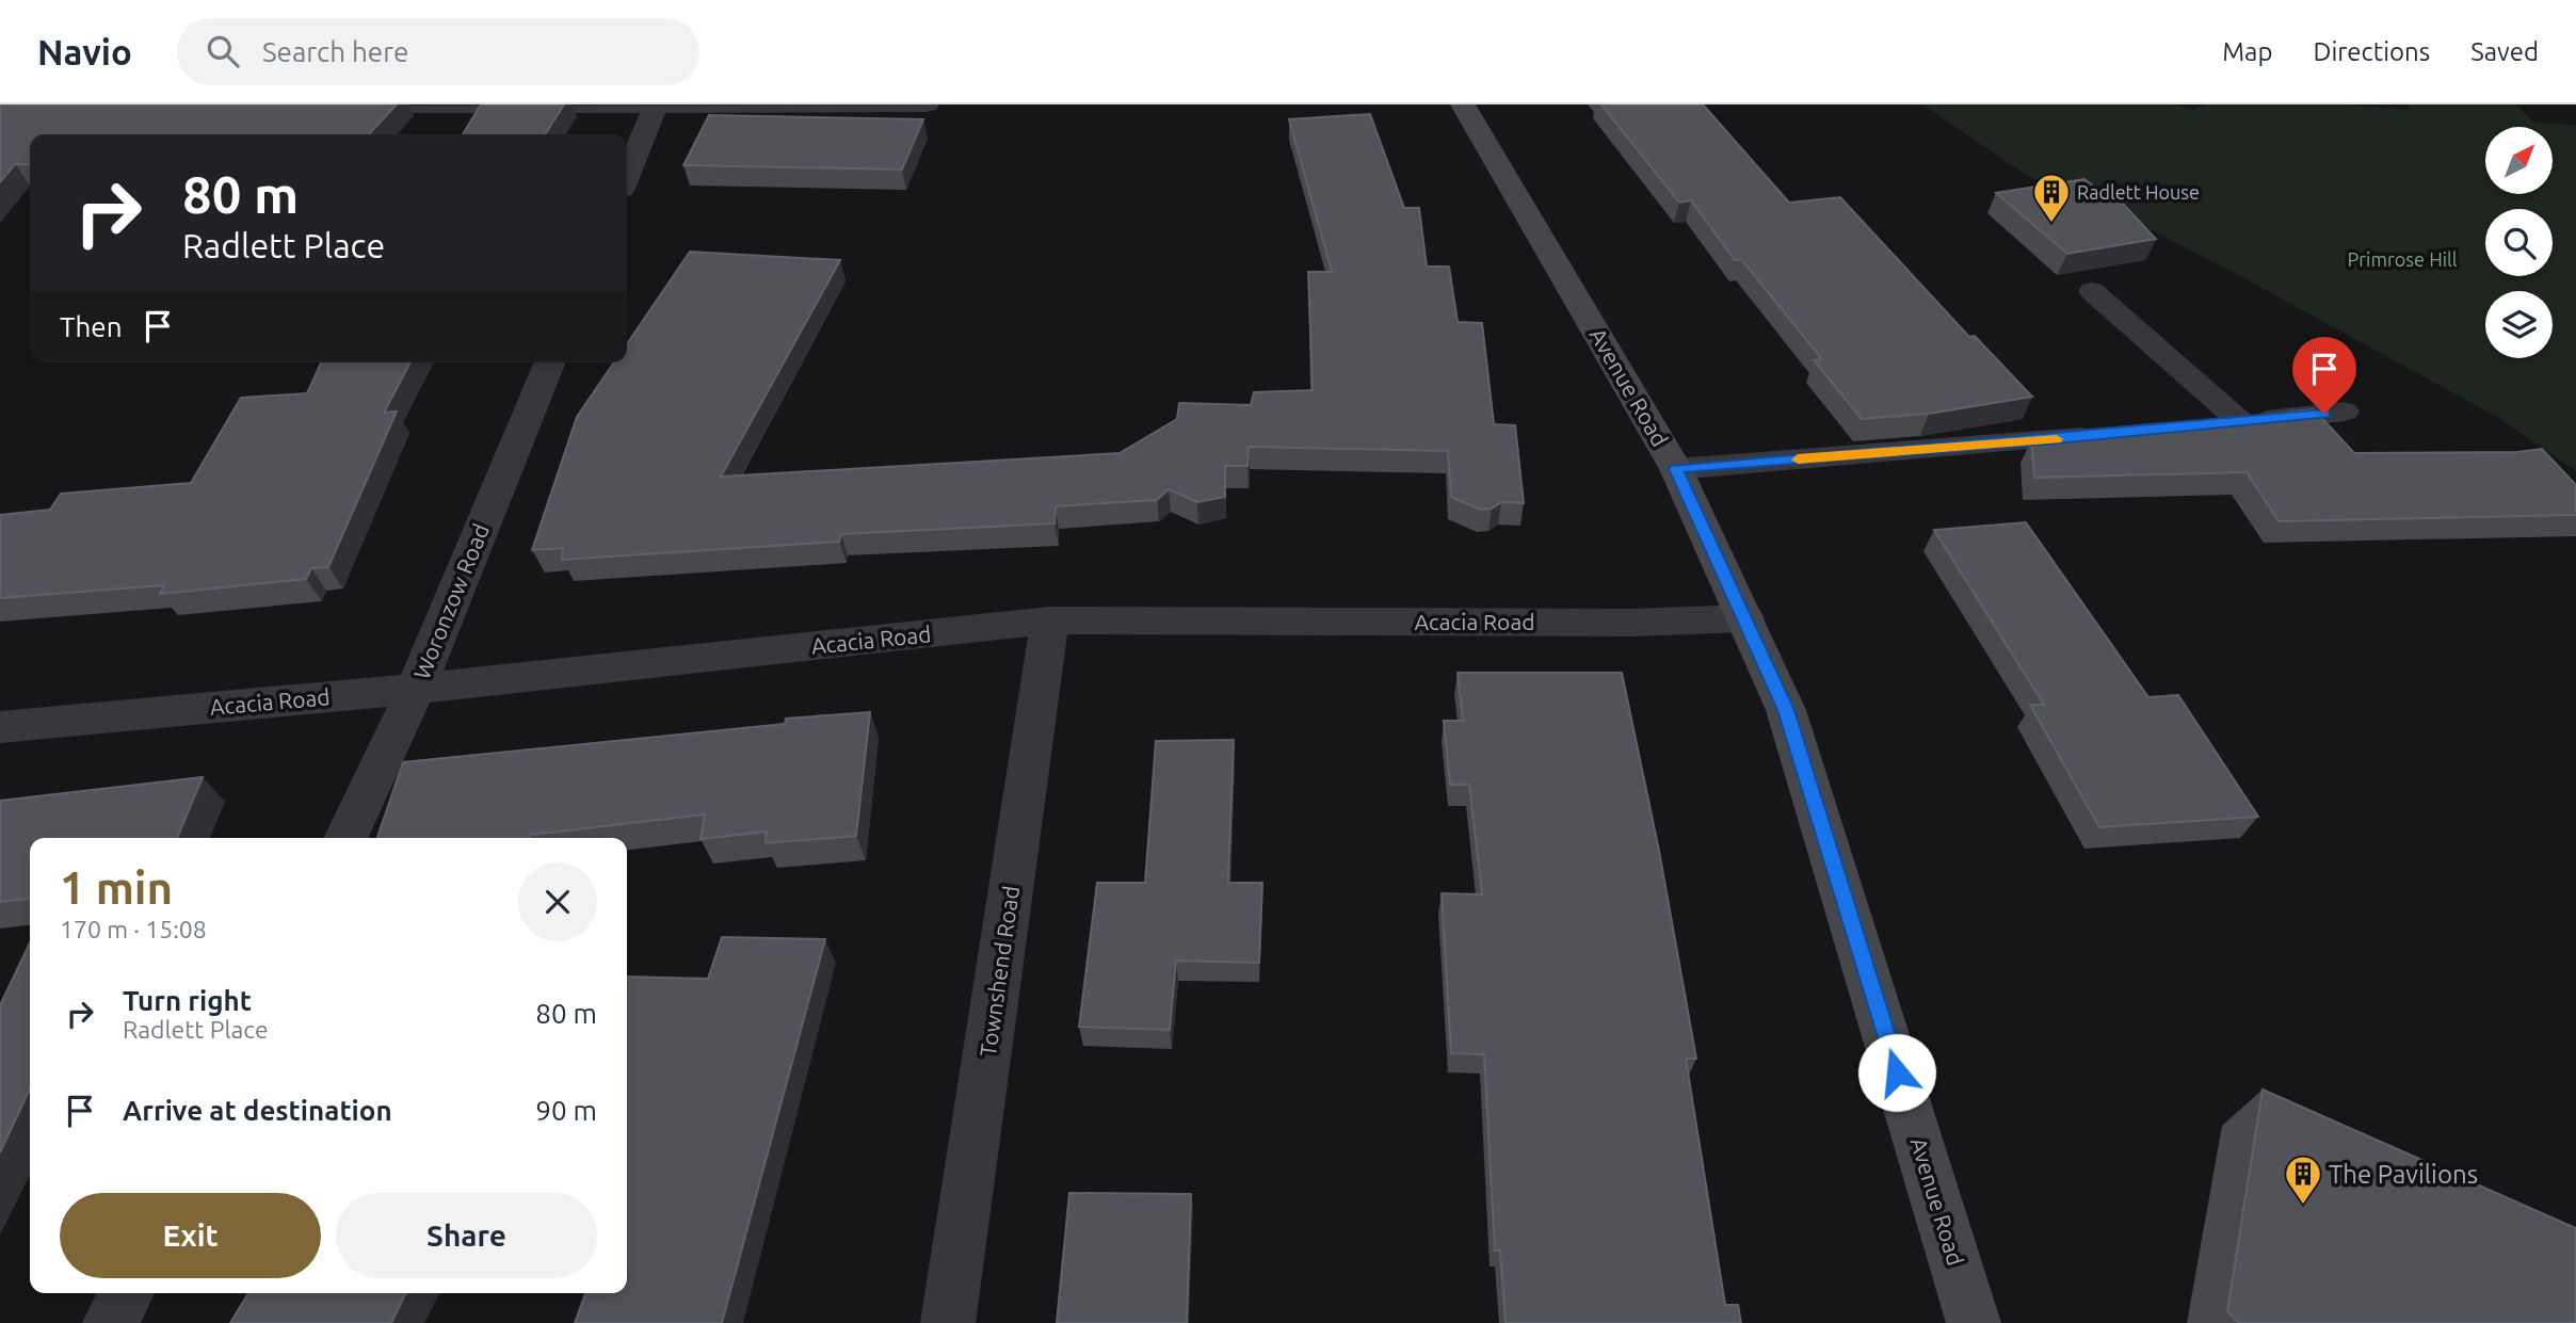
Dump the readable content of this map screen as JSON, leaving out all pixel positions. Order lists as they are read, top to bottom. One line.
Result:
{"streets":{"main road":["Avenue Road"],"street":["Woronzow Road","Acacia Road","Townshend Road"]},"crossings":[["Avenue Road","Acacia Road"],["Woronzow Road","Acacia Road"],["Acacia Road","Townshend Road"]],"parks":["Primrose Hill"],"places":{"building":["Radlett House","The Pavilions"]},"north":"top right","page":{"header":"Navio","search":"Search here","nav":["Map","Directions","Saved"],"turn":["80 m","Radlett Place"],"then":"Then","heading":["1 min","170 m · 15:08"],"list":[{"name":"Turn right","note":"Radlett Place","value":"80 m"},{"name":"Arrive at destination","value":"90 m"}],"buttons":["Exit","Share"]}}
